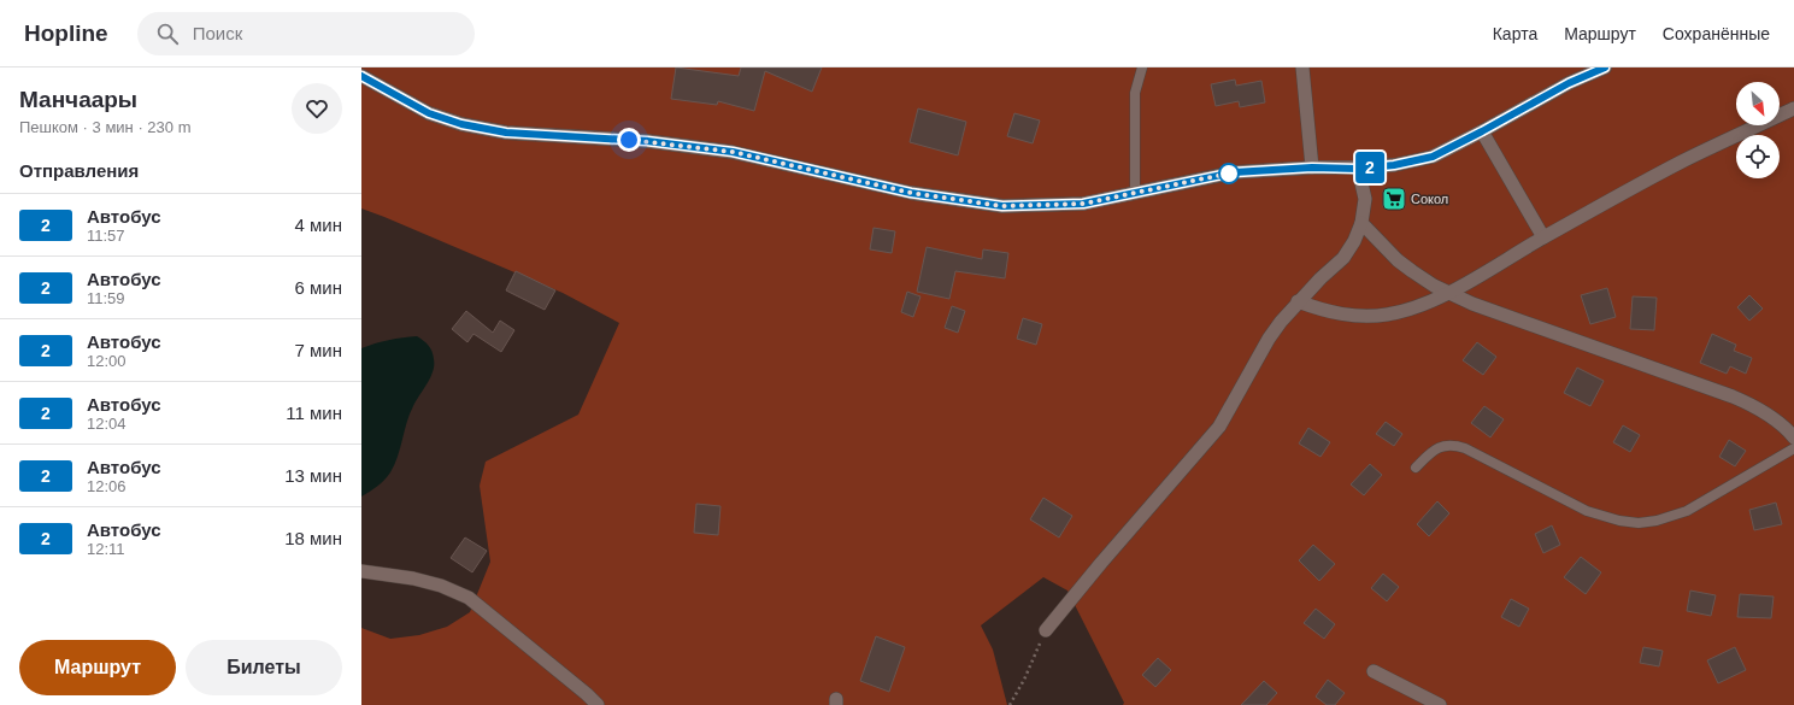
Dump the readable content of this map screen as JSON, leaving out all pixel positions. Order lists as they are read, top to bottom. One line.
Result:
{"places":{"supermarket":["Сокол"]},"lines":["bus line 2"],"north":"bottom right","page":{"header":"Hopline","search":"Поиск","nav":["Карта","Маршрут","Сохранённые"],"heading":[["Манчаары","Пешком · 3 мин · 230 m"],"Отправления"],"on_map":"2","list":[{"mark":"2","name":"Автобус","note":"11:57","value":"4 мин"},{"mark":"2","name":"Автобус","note":"11:59","value":"6 мин"},{"mark":"2","name":"Автобус","note":"12:00","value":"7 мин"},{"mark":"2","name":"Автобус","note":"12:04","value":"11 мин"},{"mark":"2","name":"Автобус","note":"12:06","value":"13 мин"},{"mark":"2","name":"Автобус","note":"12:11","value":"18 мин"}],"buttons":["Маршрут","Билеты"]}}
